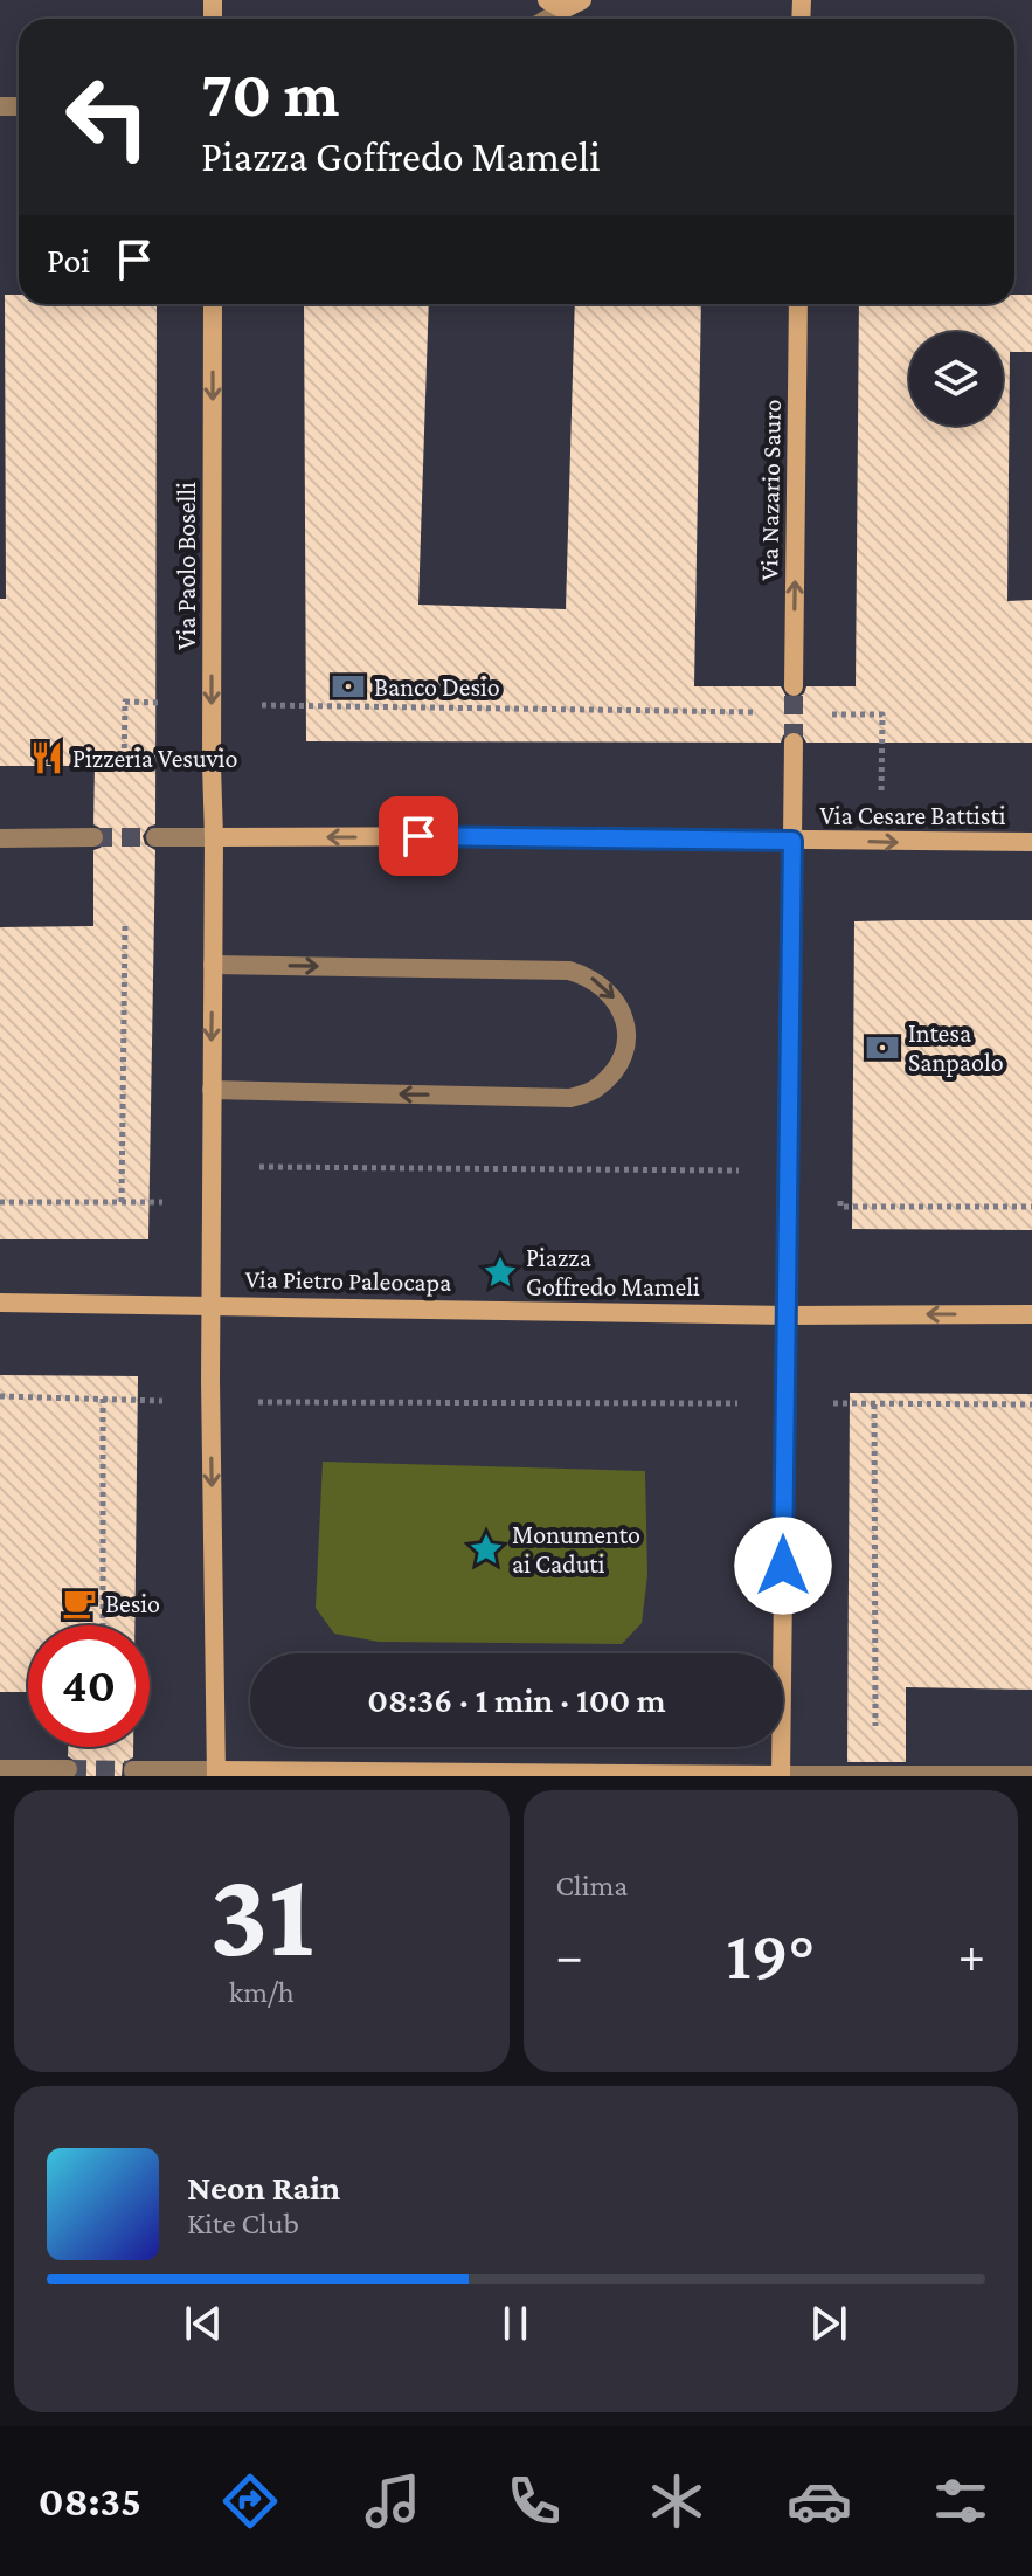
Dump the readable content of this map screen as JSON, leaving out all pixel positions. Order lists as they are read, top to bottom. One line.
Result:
{"streets":{"street":["Via Nazario Sauro","Via Paolo Boselli","Via Cesare Battisti","Via Pietro Paleocapa"]},"one_way":["Via Nazario Sauro","Via Paolo Boselli","Via Cesare Battisti"],"places":{"bank":["Banco Desio","Intesa Sanpaolo"],"restaurant":["Pizzeria Vesuvio"],"place":["Piazza Goffredo Mameli","Monumento ai Caduti"],"cafe":["Besio"]},"page":{"turn":["70 m","Piazza Goffredo Mameli"],"then":"Poi","limit":"40","trip":"08:36 · 1 min · 100 m","tile":[["31","km/h"],"Clima"],"heat":["−","19°","+"],"song":["Neon Rain","Kite Club"],"tabs":"08:35"}}
